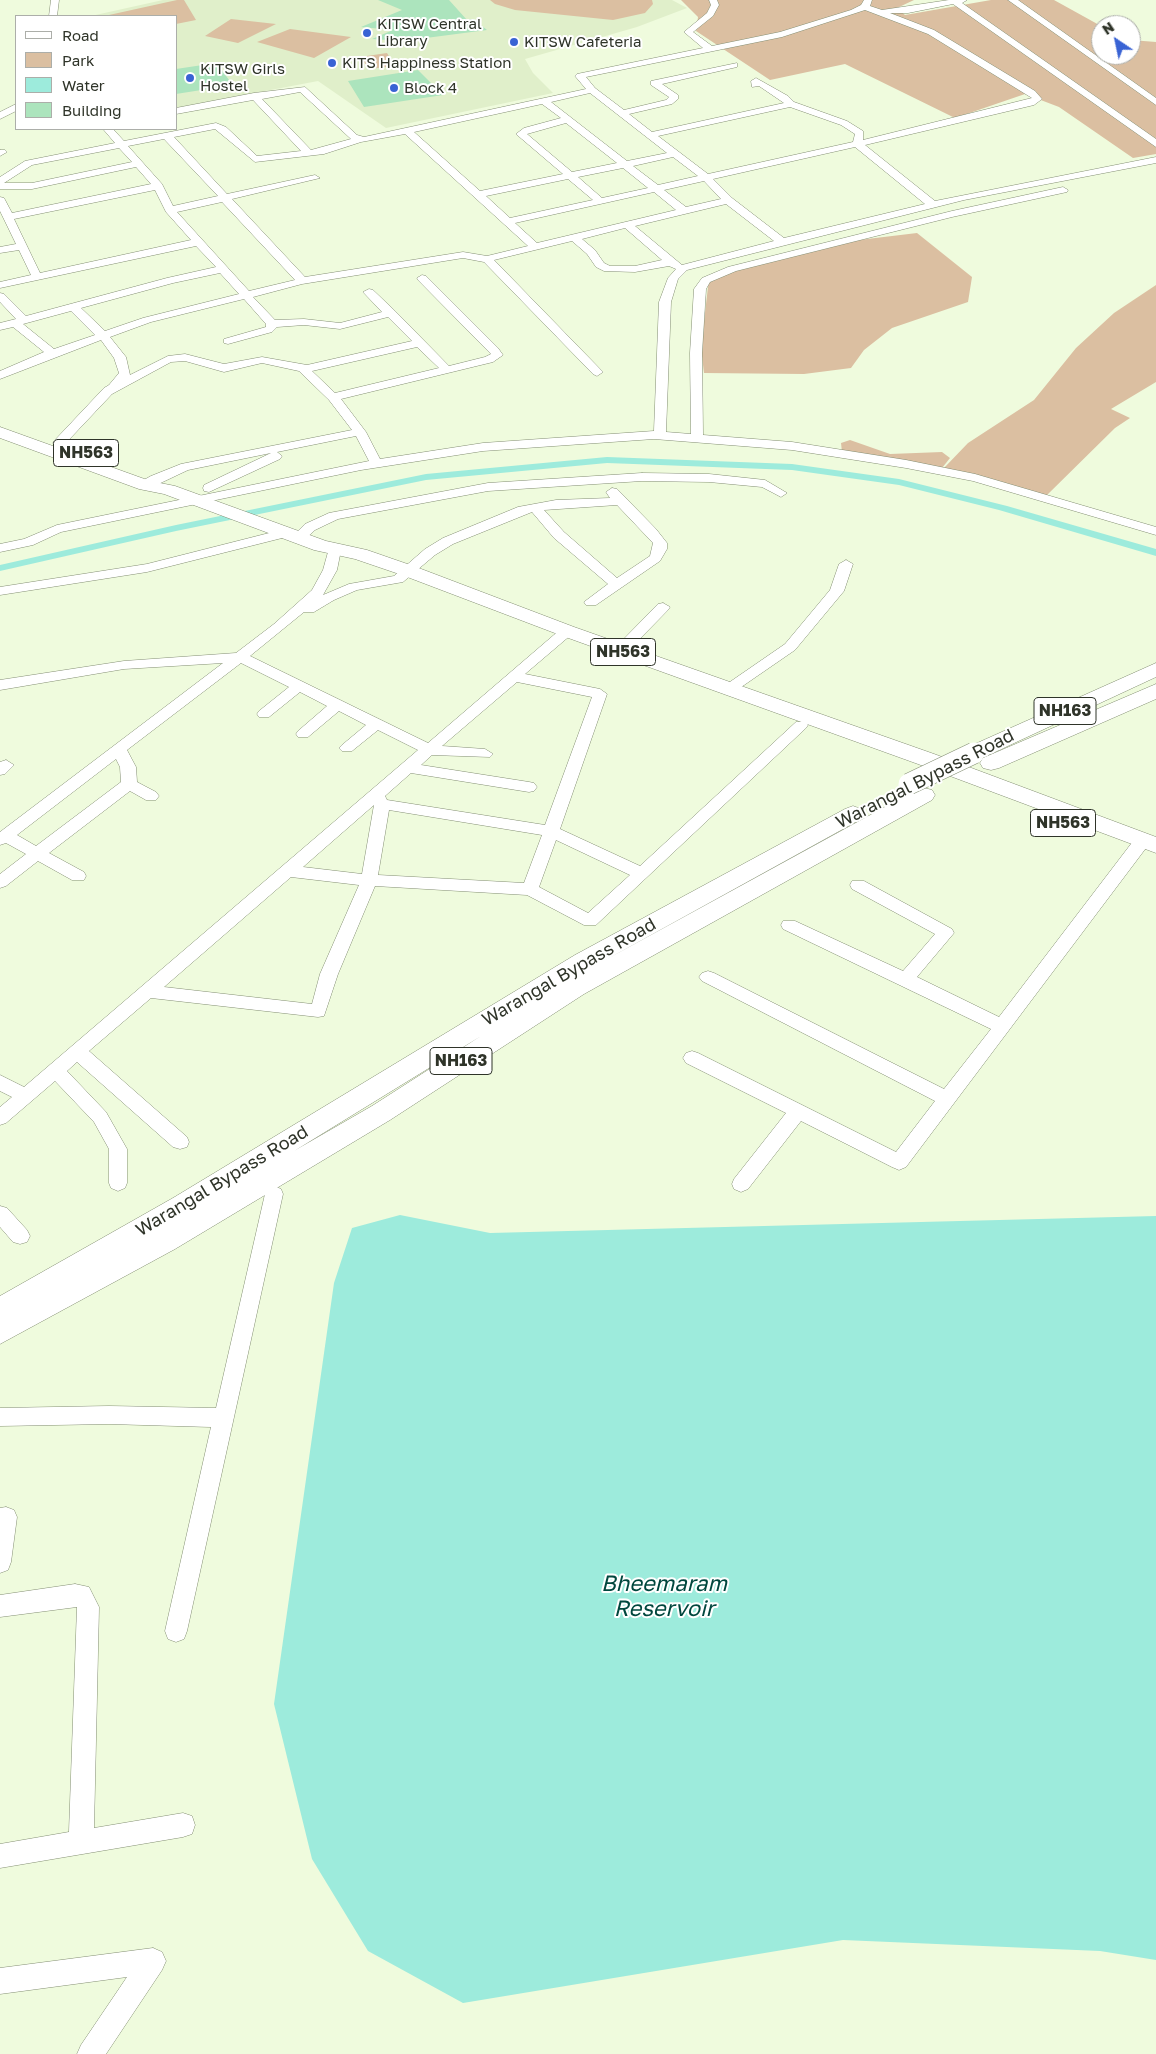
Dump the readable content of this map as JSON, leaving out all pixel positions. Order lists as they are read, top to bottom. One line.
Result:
{"streets":{"highway":["NH563","NH163","Warangal Bypass Road"]},"water":["Bheemaram Reservoir"],"places":["KITSW Central Library","KITSW Cafeteria","KITS Happiness Station","KITSW Girls Hostel","Block 4"],"legend":["Road","Park","Water","Building"],"north":"top left"}
